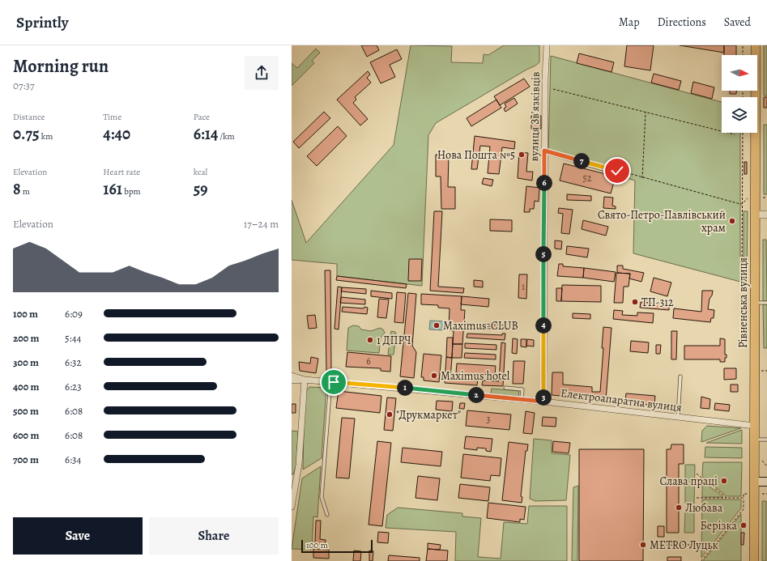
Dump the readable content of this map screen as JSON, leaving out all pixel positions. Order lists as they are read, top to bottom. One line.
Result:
{"streets":{"main road":["Рівненська вулиця"],"street":["вулиця Звʼязківців","Електроапаратна вулиця"]},"crossings":[["вулиця Звʼязківців","Електроапаратна вулиця"],["Рівненська вулиця","Електроапаратна вулиця"]],"places":["Нова Пошта №5","Свято-Петро-Павлівський храм","ТП-312","Maximus-CLUB","1 ДПРЧ","Maximus hotel","\"Друкмаркет\"","Слава праці","Любава","Берізка","METRO Луцьк"],"house_numbers":["52","1","6","3"],"scale_bar":"100 m","north":"right","page":{"header":"Sprintly","nav":["Map","Directions","Saved"],"heading":["Morning run","07:37"],"stats":[["Distance","0.75 km"],["Time","4:40"],["Pace","6:14 /km"],["Elevation","8 m"],["Heart rate","161 bpm"],["kcal","59"]],"pins":["7","6","5","4","1","2","3"],"chart":["Elevation","17–24 m"],"list":[{"name":"100 m","note":"6:09"},{"name":"200 m","note":"5:44"},{"name":"300 m","note":"6:32"},{"name":"400 m","note":"6:23"},{"name":"500 m","note":"6:08"},{"name":"600 m","note":"6:08"},{"name":"700 m","note":"6:34"}],"buttons":["Save","Share"],"scale":"100 m"}}
